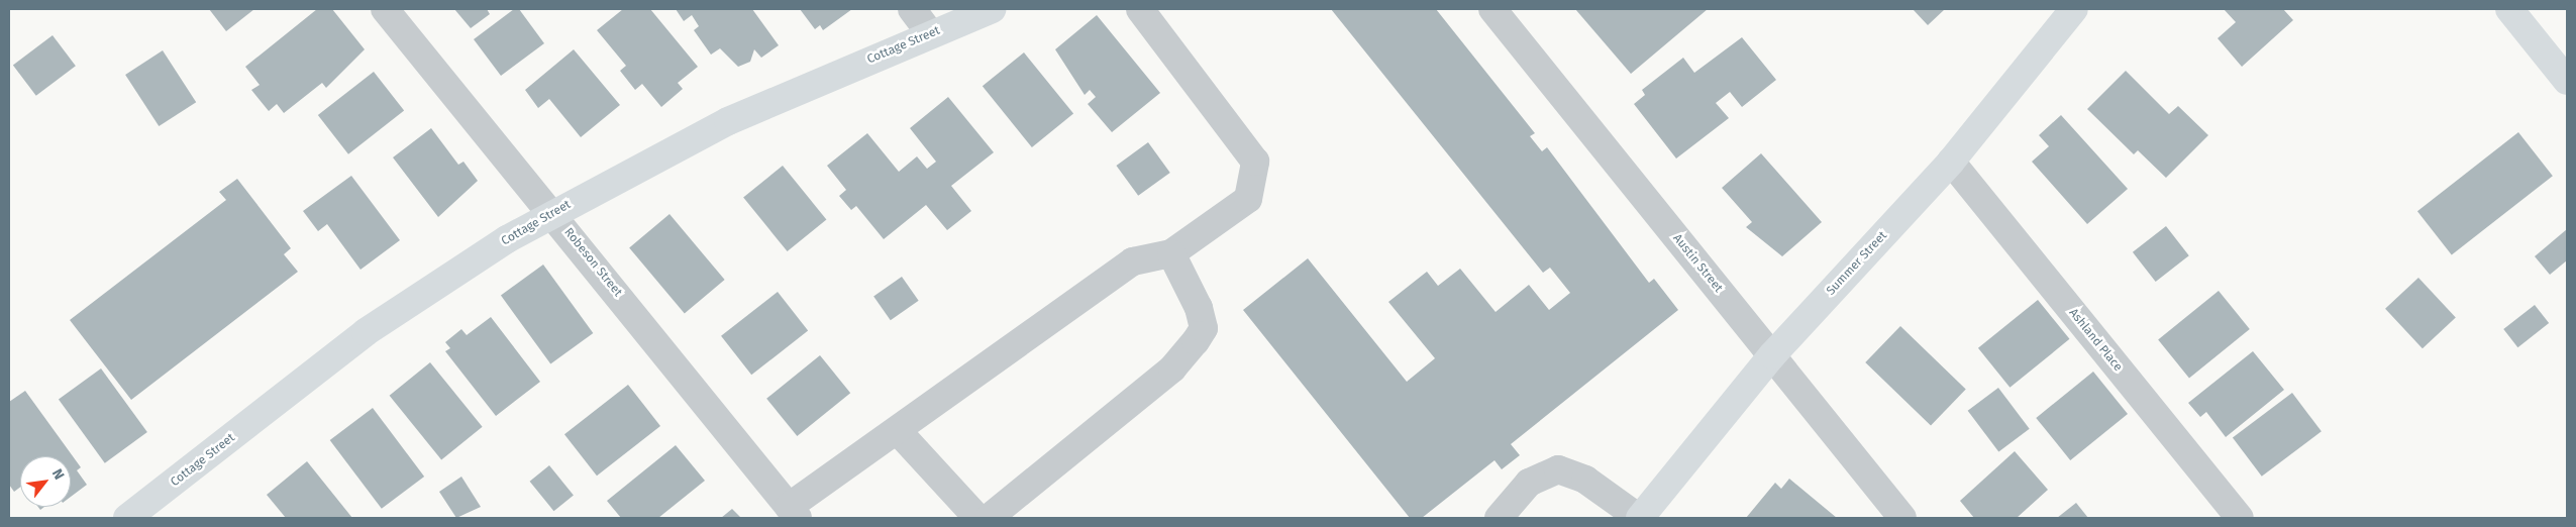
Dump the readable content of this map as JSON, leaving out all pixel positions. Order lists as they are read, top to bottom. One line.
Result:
{"streets":{"main road":["Cottage Street","Summer Street"],"street":["Robeson Street","Austin Street","Ashland Place"]},"crossings":[["Cottage Street","Robeson Street"],["Austin Street","Summer Street"],["Summer Street","Ashland Place"]],"north":"top right"}
